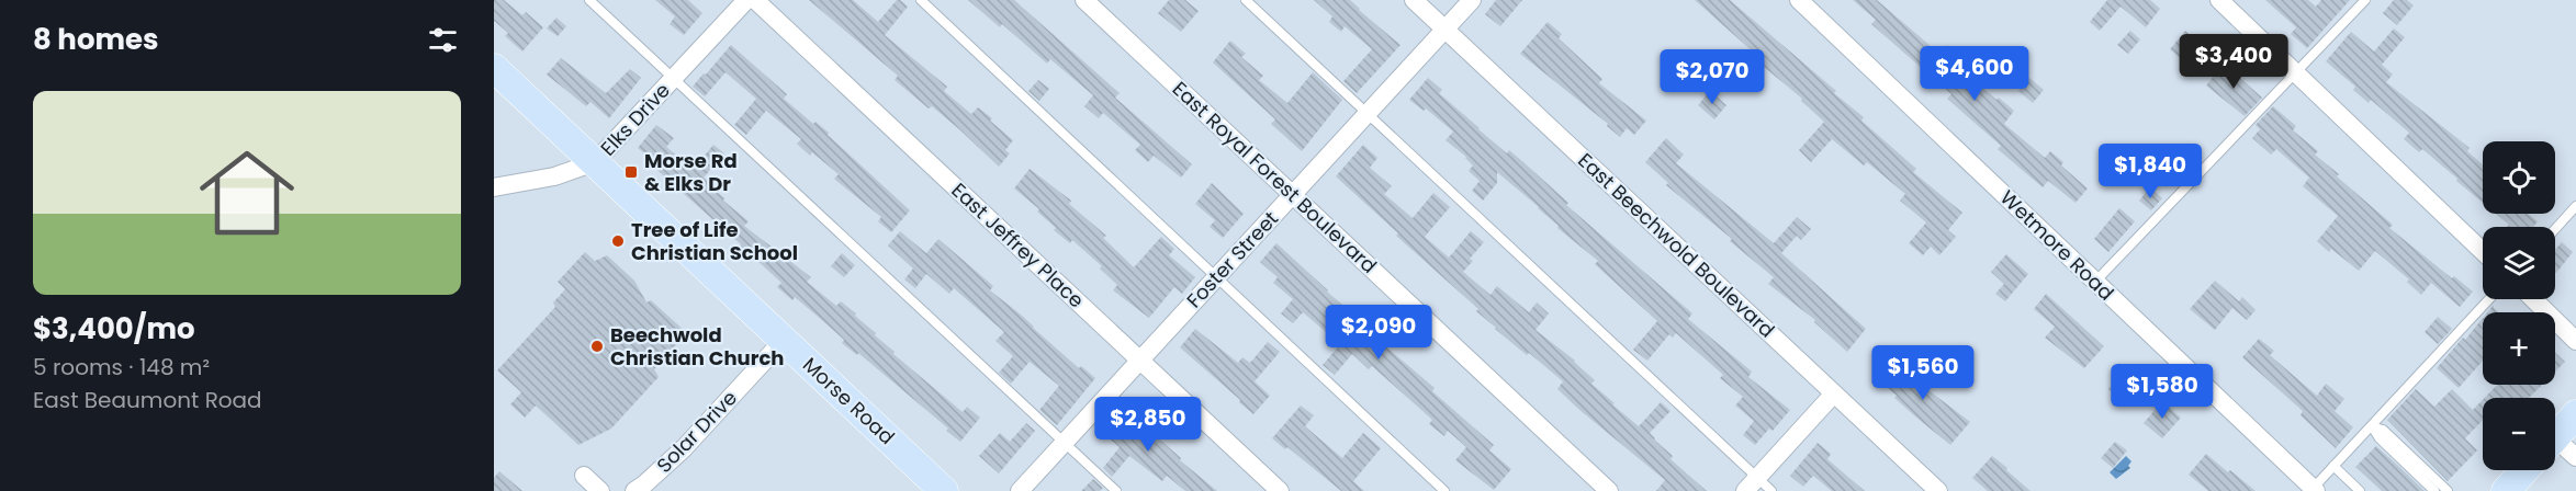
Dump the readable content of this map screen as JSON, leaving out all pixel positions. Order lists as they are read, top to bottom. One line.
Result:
{"streets":{"main road":["Morse Road"],"street":["Elks Drive","East Royal Forest Boulevard","East Jeffrey Place","East Beechwold Boulevard","Wetmore Road","Foster Street","Solar Drive"]},"crossings":[["Elks Drive","Morse Road"],["East Royal Forest Boulevard","Foster Street"],["East Jeffrey Place","Foster Street"],["East Beechwold Boulevard","Foster Street"],["Morse Road","Solar Drive"]],"places":{"transit":["Morse Rd & Elks Dr"],"other":["Tree of Life Christian School","Beechwold Christian Church"]},"page":{"heading":"8 homes","price":["$3,400","$4,600","$2,070","$1,840","$2,090","$1,560","$1,580","$2,850"],"list":[{"name":"$3,400/mo","note":"5 rooms · 148 m² · East Beaumont Road"}],"map_buttons":["+","−"]}}
